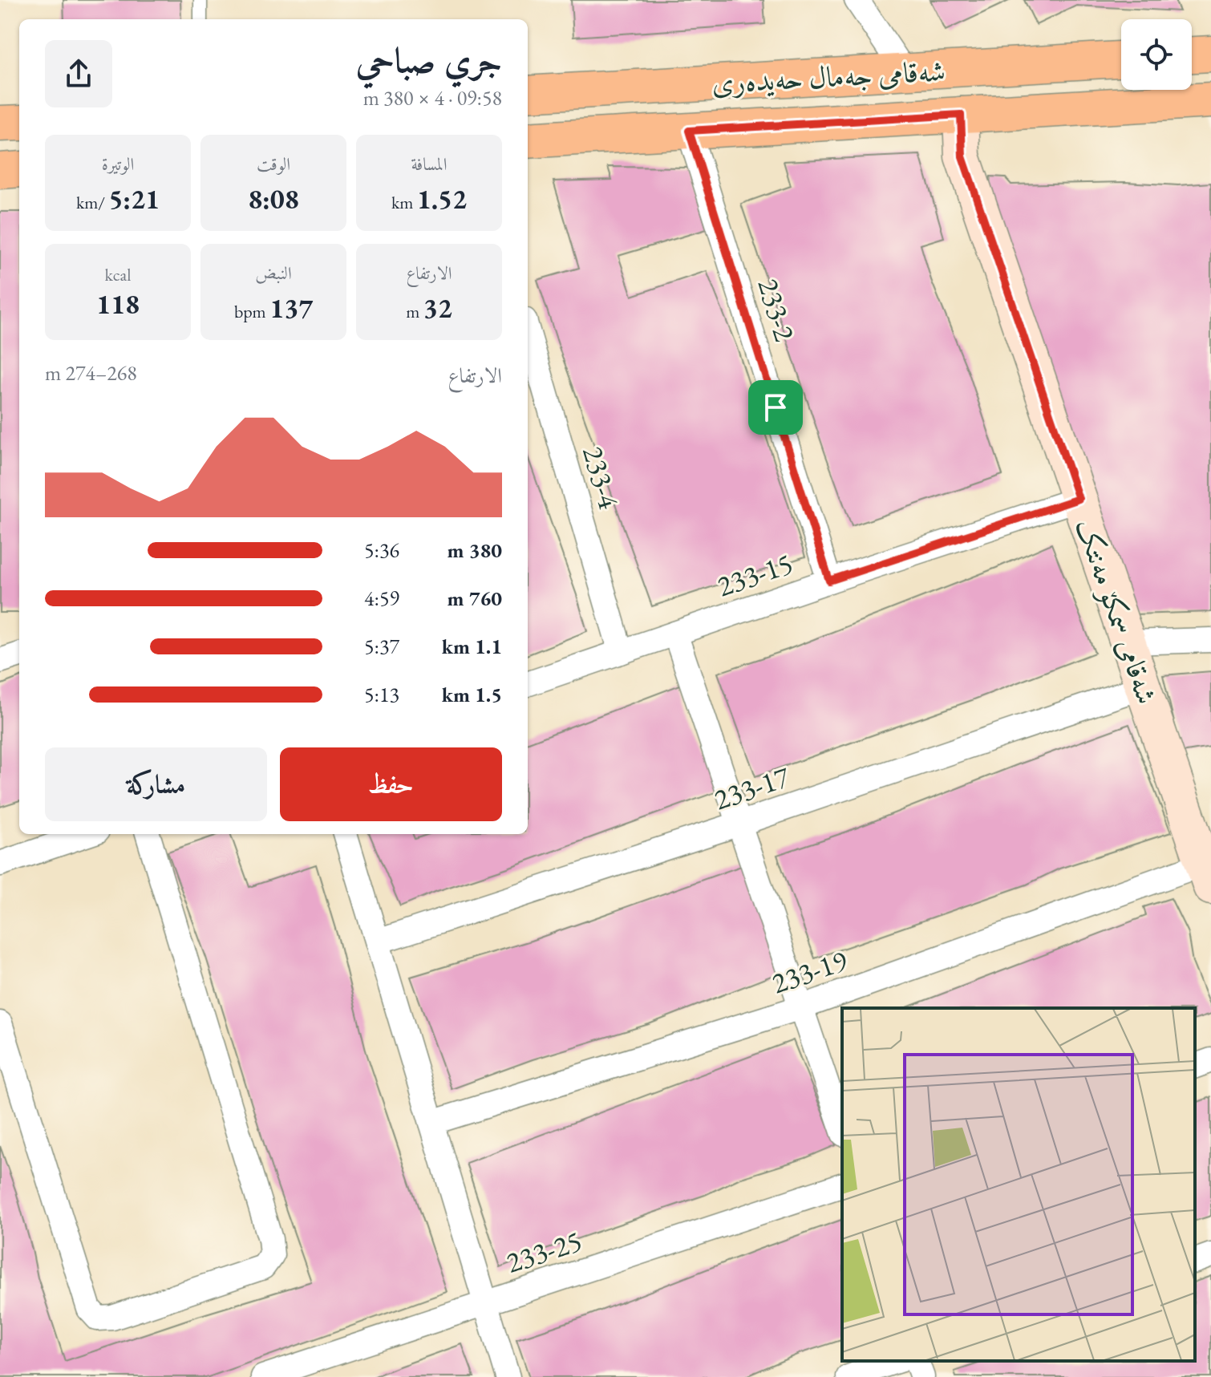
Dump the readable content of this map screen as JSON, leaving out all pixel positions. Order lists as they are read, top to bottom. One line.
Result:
{"streets":{"main road":["شەقامی جەمال حەیدەری","شەقامی سمکۆ مەنتک"],"street":["233-2","233-4","233-15","233-17","233-19","233-25"]},"crossings":[["شەقامی جەمال حەیدەری","233-2"],["شەقامی جەمال حەیدەری","شەقامی سمکۆ مەنتک"],["233-2","233-15"],["233-4","233-15"],["233-15","شەقامی سمکۆ مەنتک"],["شەقامی سمکۆ مەنتک","233-17"],["شەقامی سمکۆ مەنتک","233-19"]],"page":{"heading":["جري صباحي","09:58 · 4 × 380 m"],"stats":[["المسافة","1.52 km"],["الوقت","8:08"],["الوتيرة","5:21 /km"],["الارتفاع","32 m"],["النبض","137 bpm"],["kcal","118"]],"chart":["الارتفاع","268–274 m"],"list":[{"name":"380 m","note":"5:36"},{"name":"760 m","note":"4:59"},{"name":"1.1 km","note":"5:37"},{"name":"1.5 km","note":"5:13"}],"buttons":["حفظ","مشاركة"]}}
